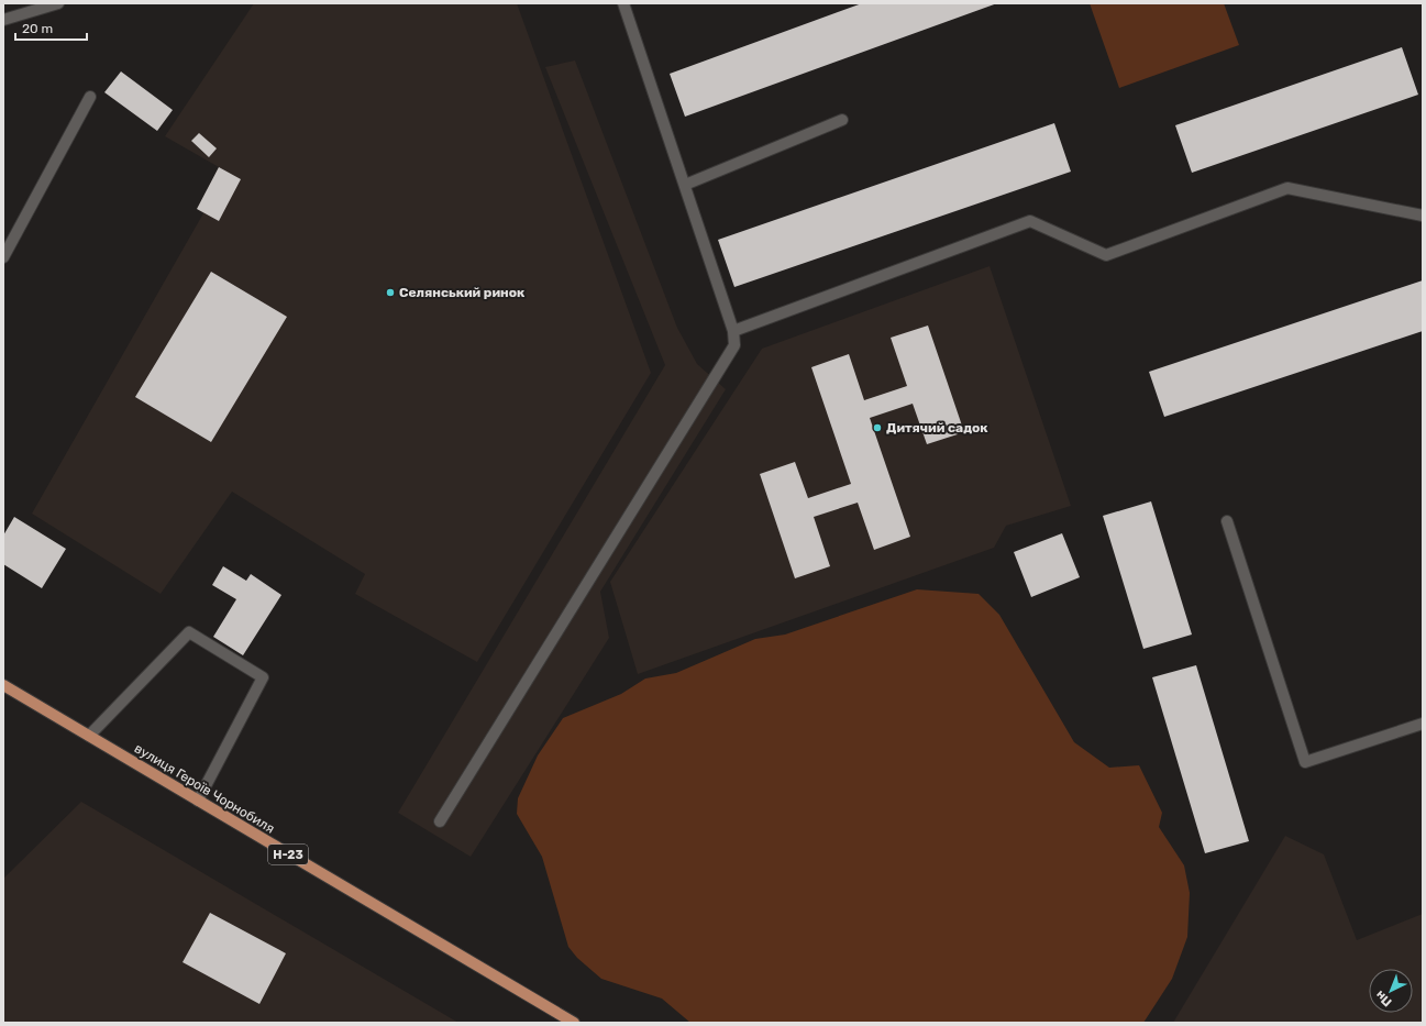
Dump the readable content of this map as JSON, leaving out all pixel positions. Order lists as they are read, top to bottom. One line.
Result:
{"streets":{"main road":["вулиця Героїв Чорнобиля","Н-23"]},"places":["Селянський ринок","Дитячий садок"],"scale_bar":"20 m","north":"bottom left"}
